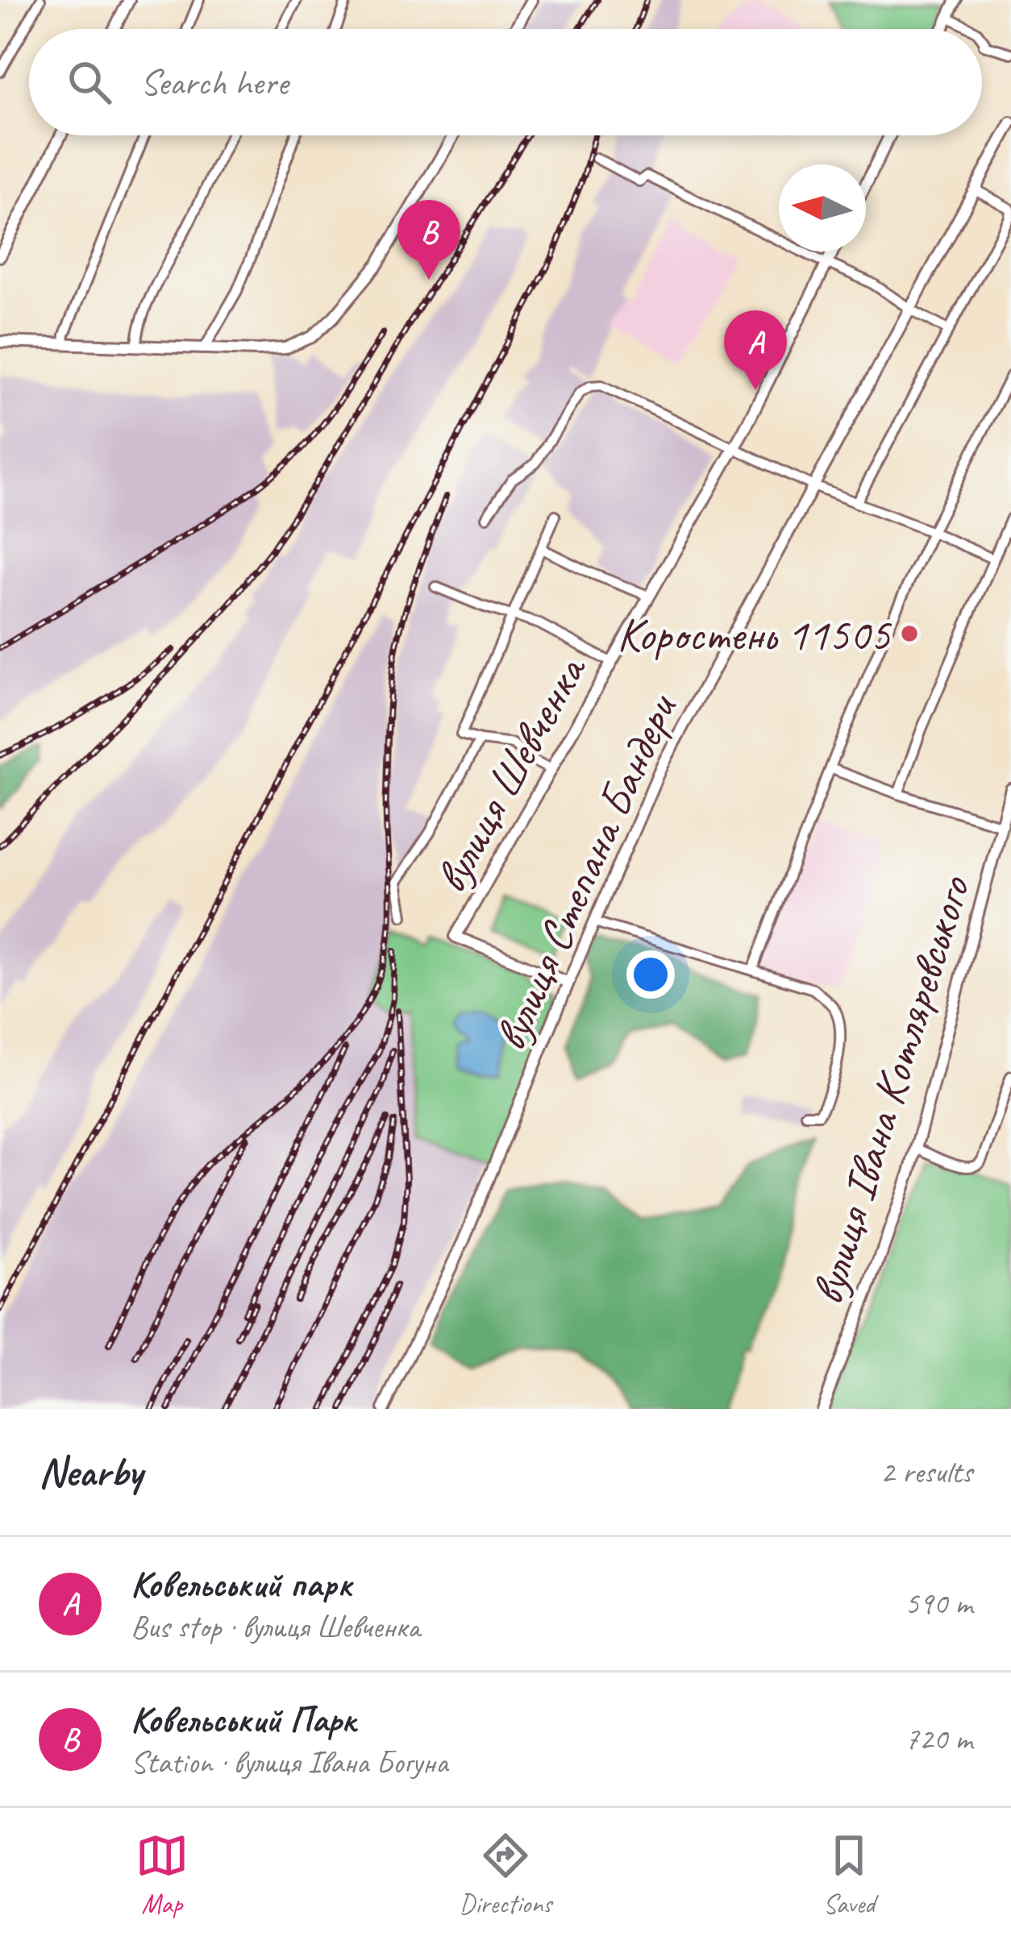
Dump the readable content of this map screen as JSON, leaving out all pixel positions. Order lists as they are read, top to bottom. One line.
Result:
{"streets":{"street":["вулиця Шевченка","вулиця Степана Бандери","вулиця Івана Котляревського"]},"crossings":[["вулиця Шевченка","вулиця Степана Бандери"]],"places":["Коростень 11505"],"north":"left","page":{"search":"Search here","pins":["B","A"],"heading":["Nearby","2 results"],"list":[{"mark":"A","name":"Ковельський парк","note":"Bus stop · вулиця Шевченка","value":"590 m"},{"mark":"B","name":"Ковельський Парк","note":"Station · вулиця Івана Богуна","value":"720 m"}],"nav":["Map","Directions","Saved"]}}
